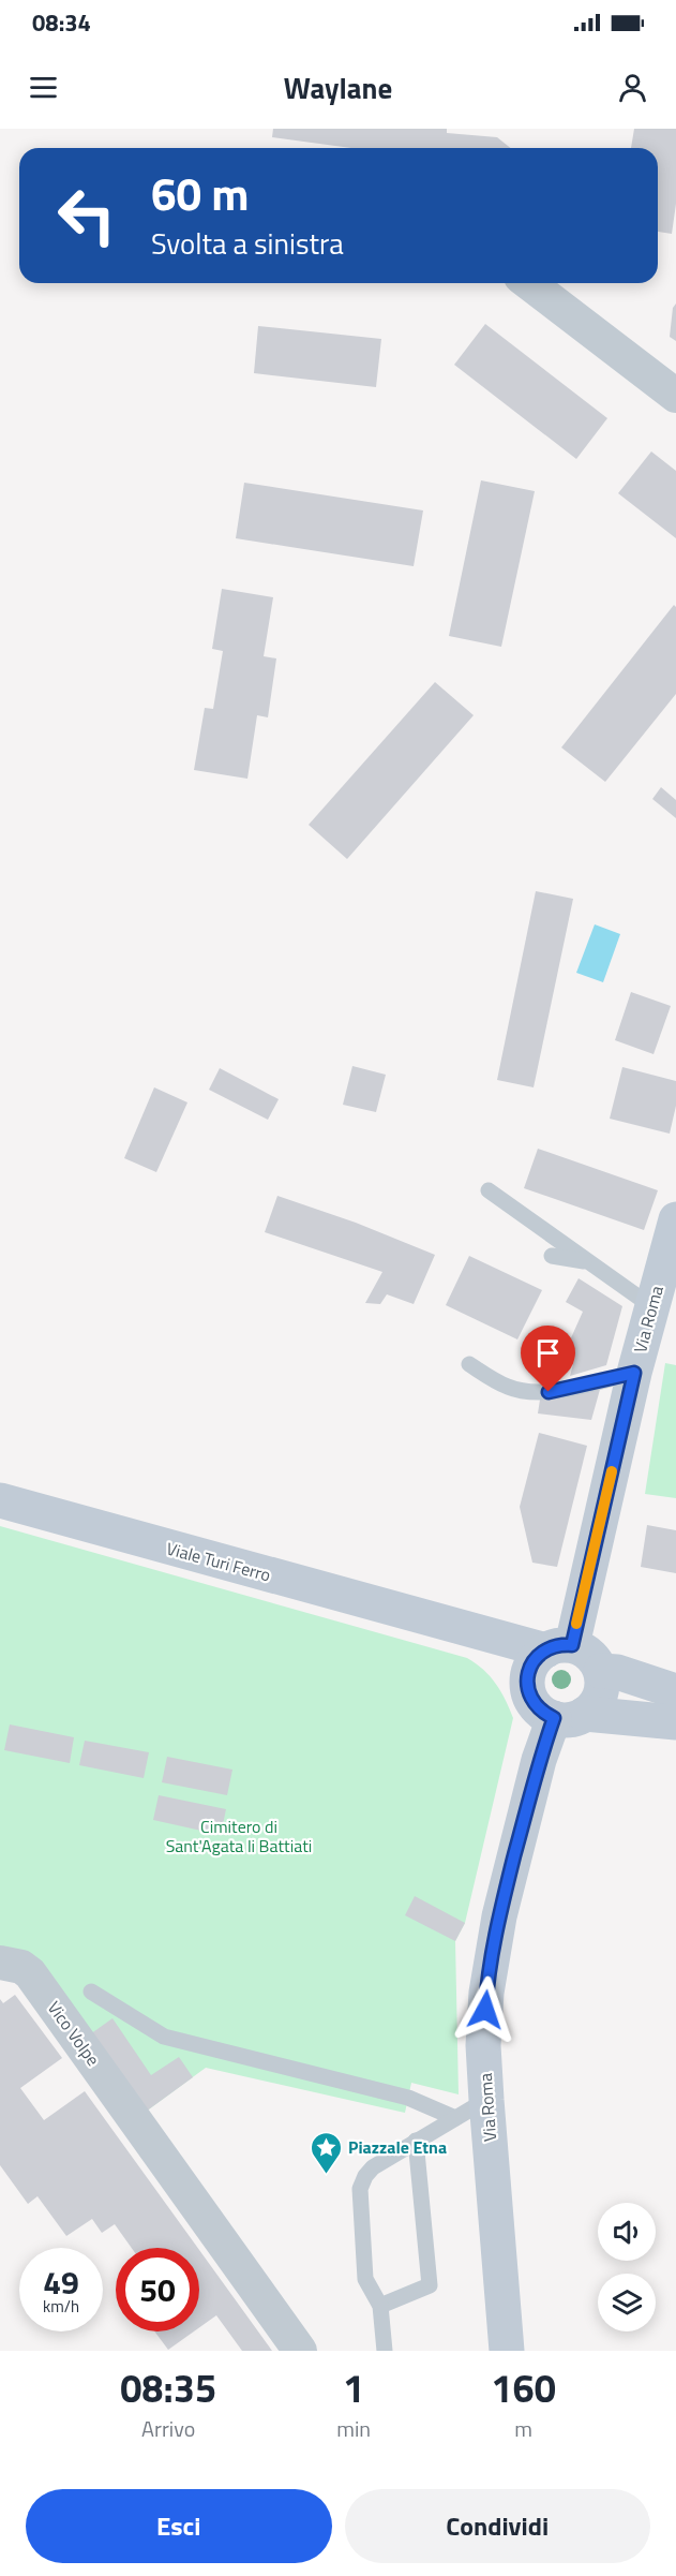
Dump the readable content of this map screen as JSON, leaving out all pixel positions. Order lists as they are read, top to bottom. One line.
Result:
{"streets":{"main road":["Via Roma","Viale Turi Ferro"],"street":["Vico Volpe"]},"crossings":[["Via Roma","Viale Turi Ferro"]],"parks":["Cimitero di Sant'Agata li Battiati"],"places":{"place":["Piazzale Etna"]},"page":{"status":"08:34","header":"Waylane","turn":["60 m","Svolta a sinistra"],"speed":"49 km/h","limit":"50","eta":["08:35","Arrivo","1","min","160","m"],"buttons":["Esci","Condividi"]}}
